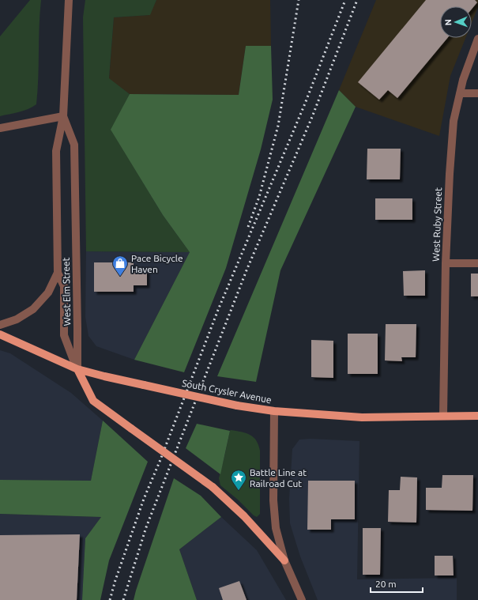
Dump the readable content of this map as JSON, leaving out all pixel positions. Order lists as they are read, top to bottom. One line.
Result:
{"streets":{"main road":["South Crysler Avenue"],"street":["West Ruby Street","West Elm Street"]},"crossings":[["West Ruby Street","South Crysler Avenue"],["West Elm Street","South Crysler Avenue"]],"places":{"shop":["Pace Bicycle Haven"],"place":["Battle Line at Railroad Cut"]},"scale_bar":"20 m","north":"left"}
